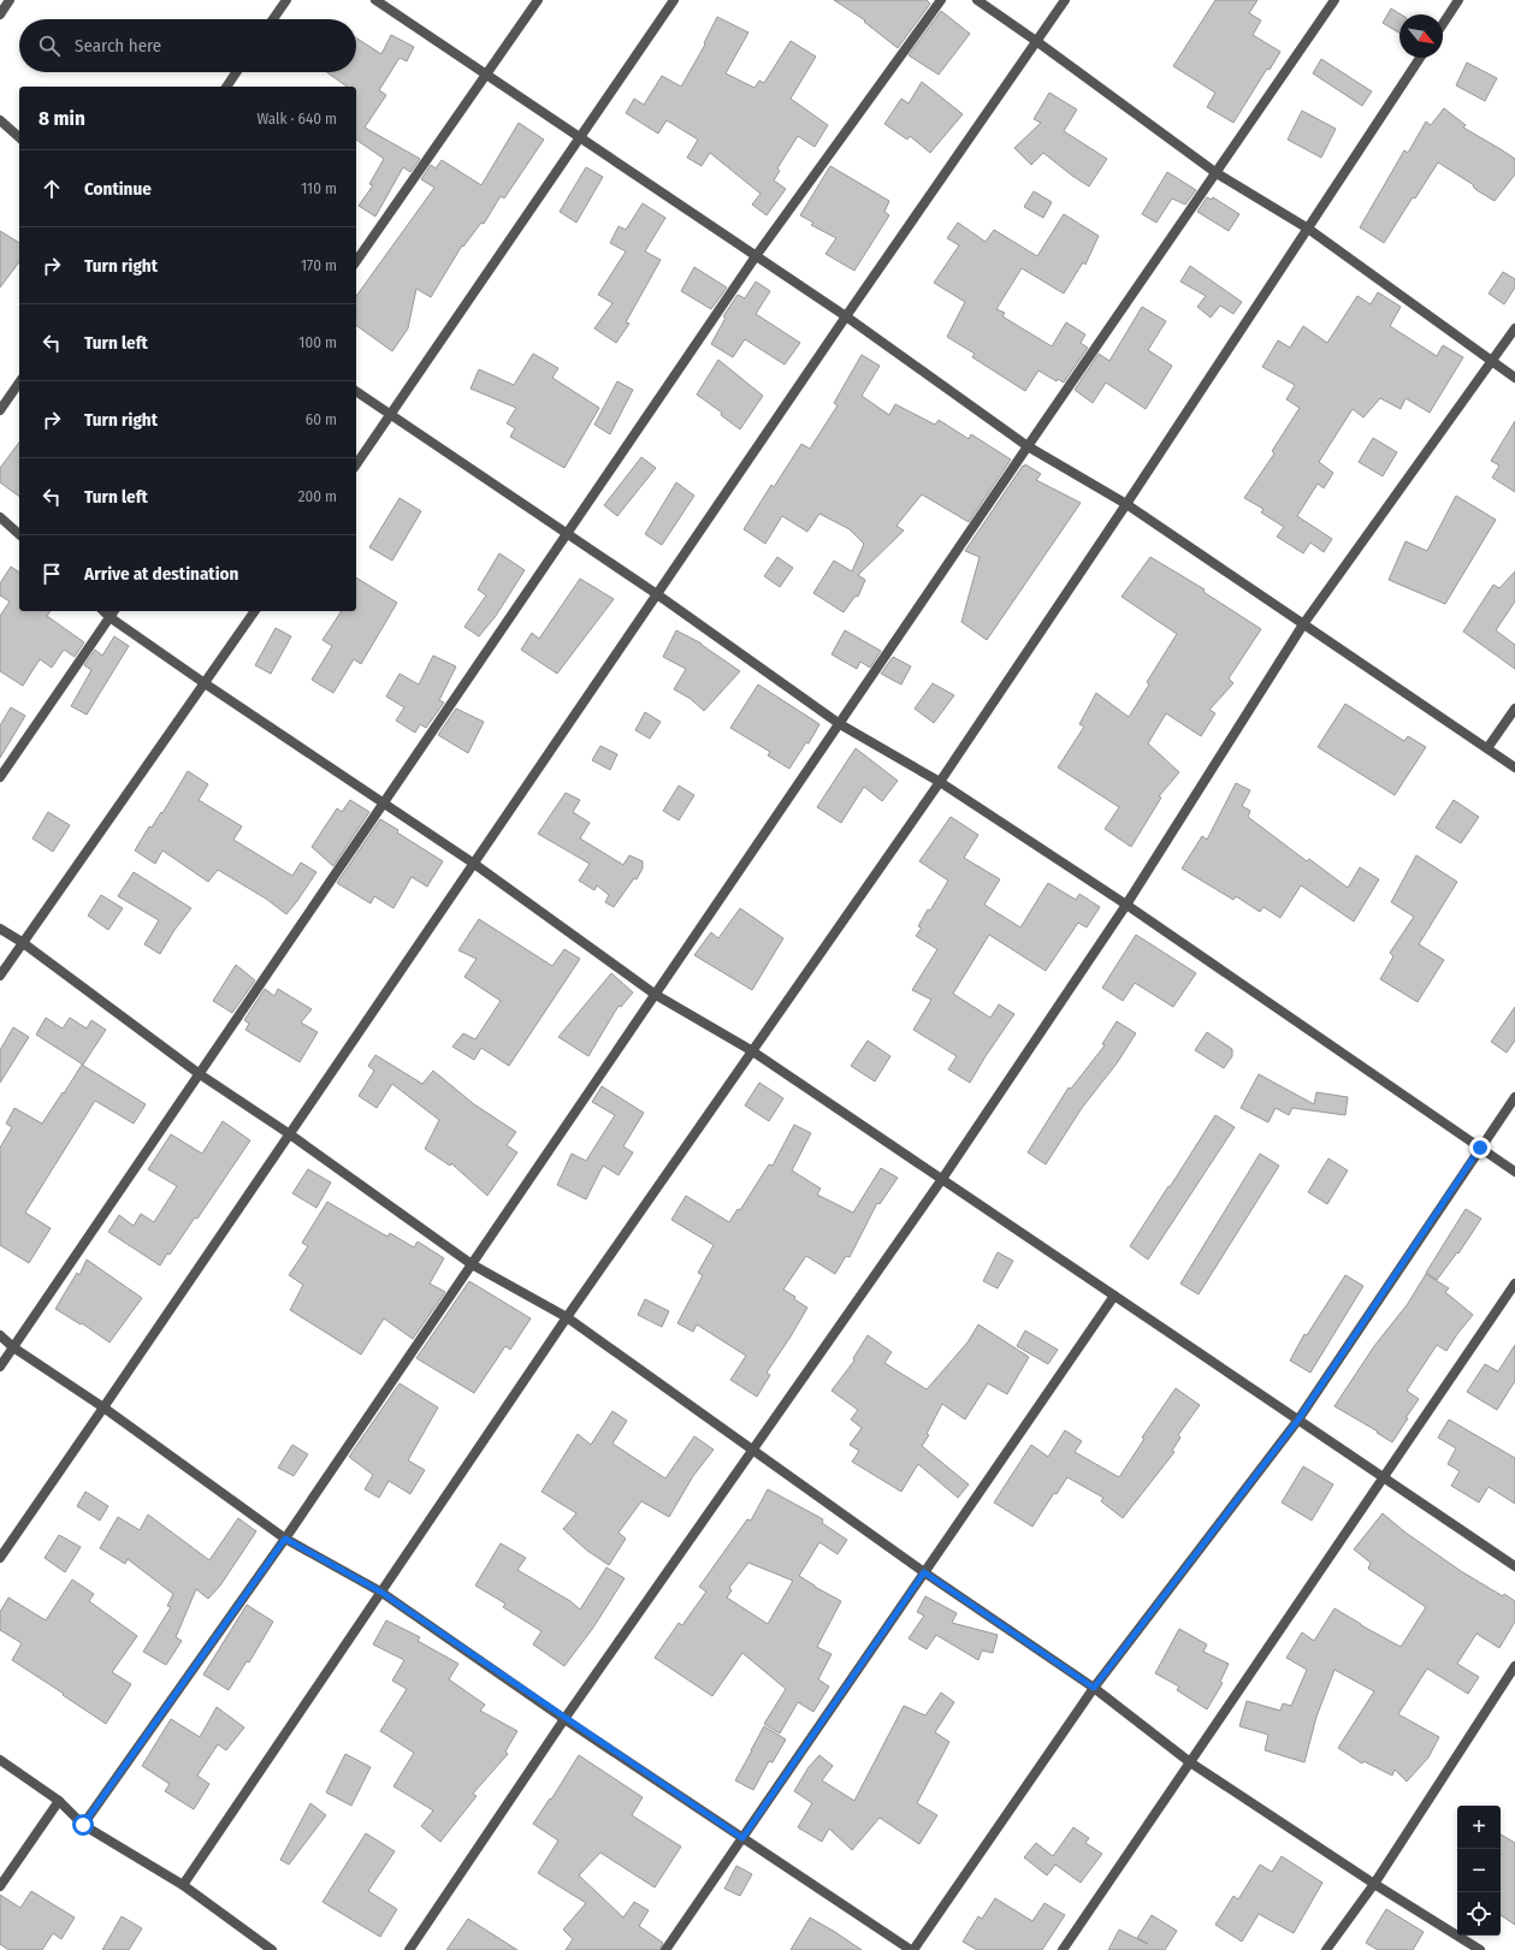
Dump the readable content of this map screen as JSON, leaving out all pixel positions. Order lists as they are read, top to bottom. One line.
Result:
{"north":"bottom right","page":{"search":"Search here","heading":["8 min","Walk · 640 m"],"list":[["Continue","110 m"],["Turn right","170 m"],["Turn left","100 m"],["Turn right","60 m"],["Turn left","200 m"],"Arrive at destination"],"map_buttons":["+","−"]}}
